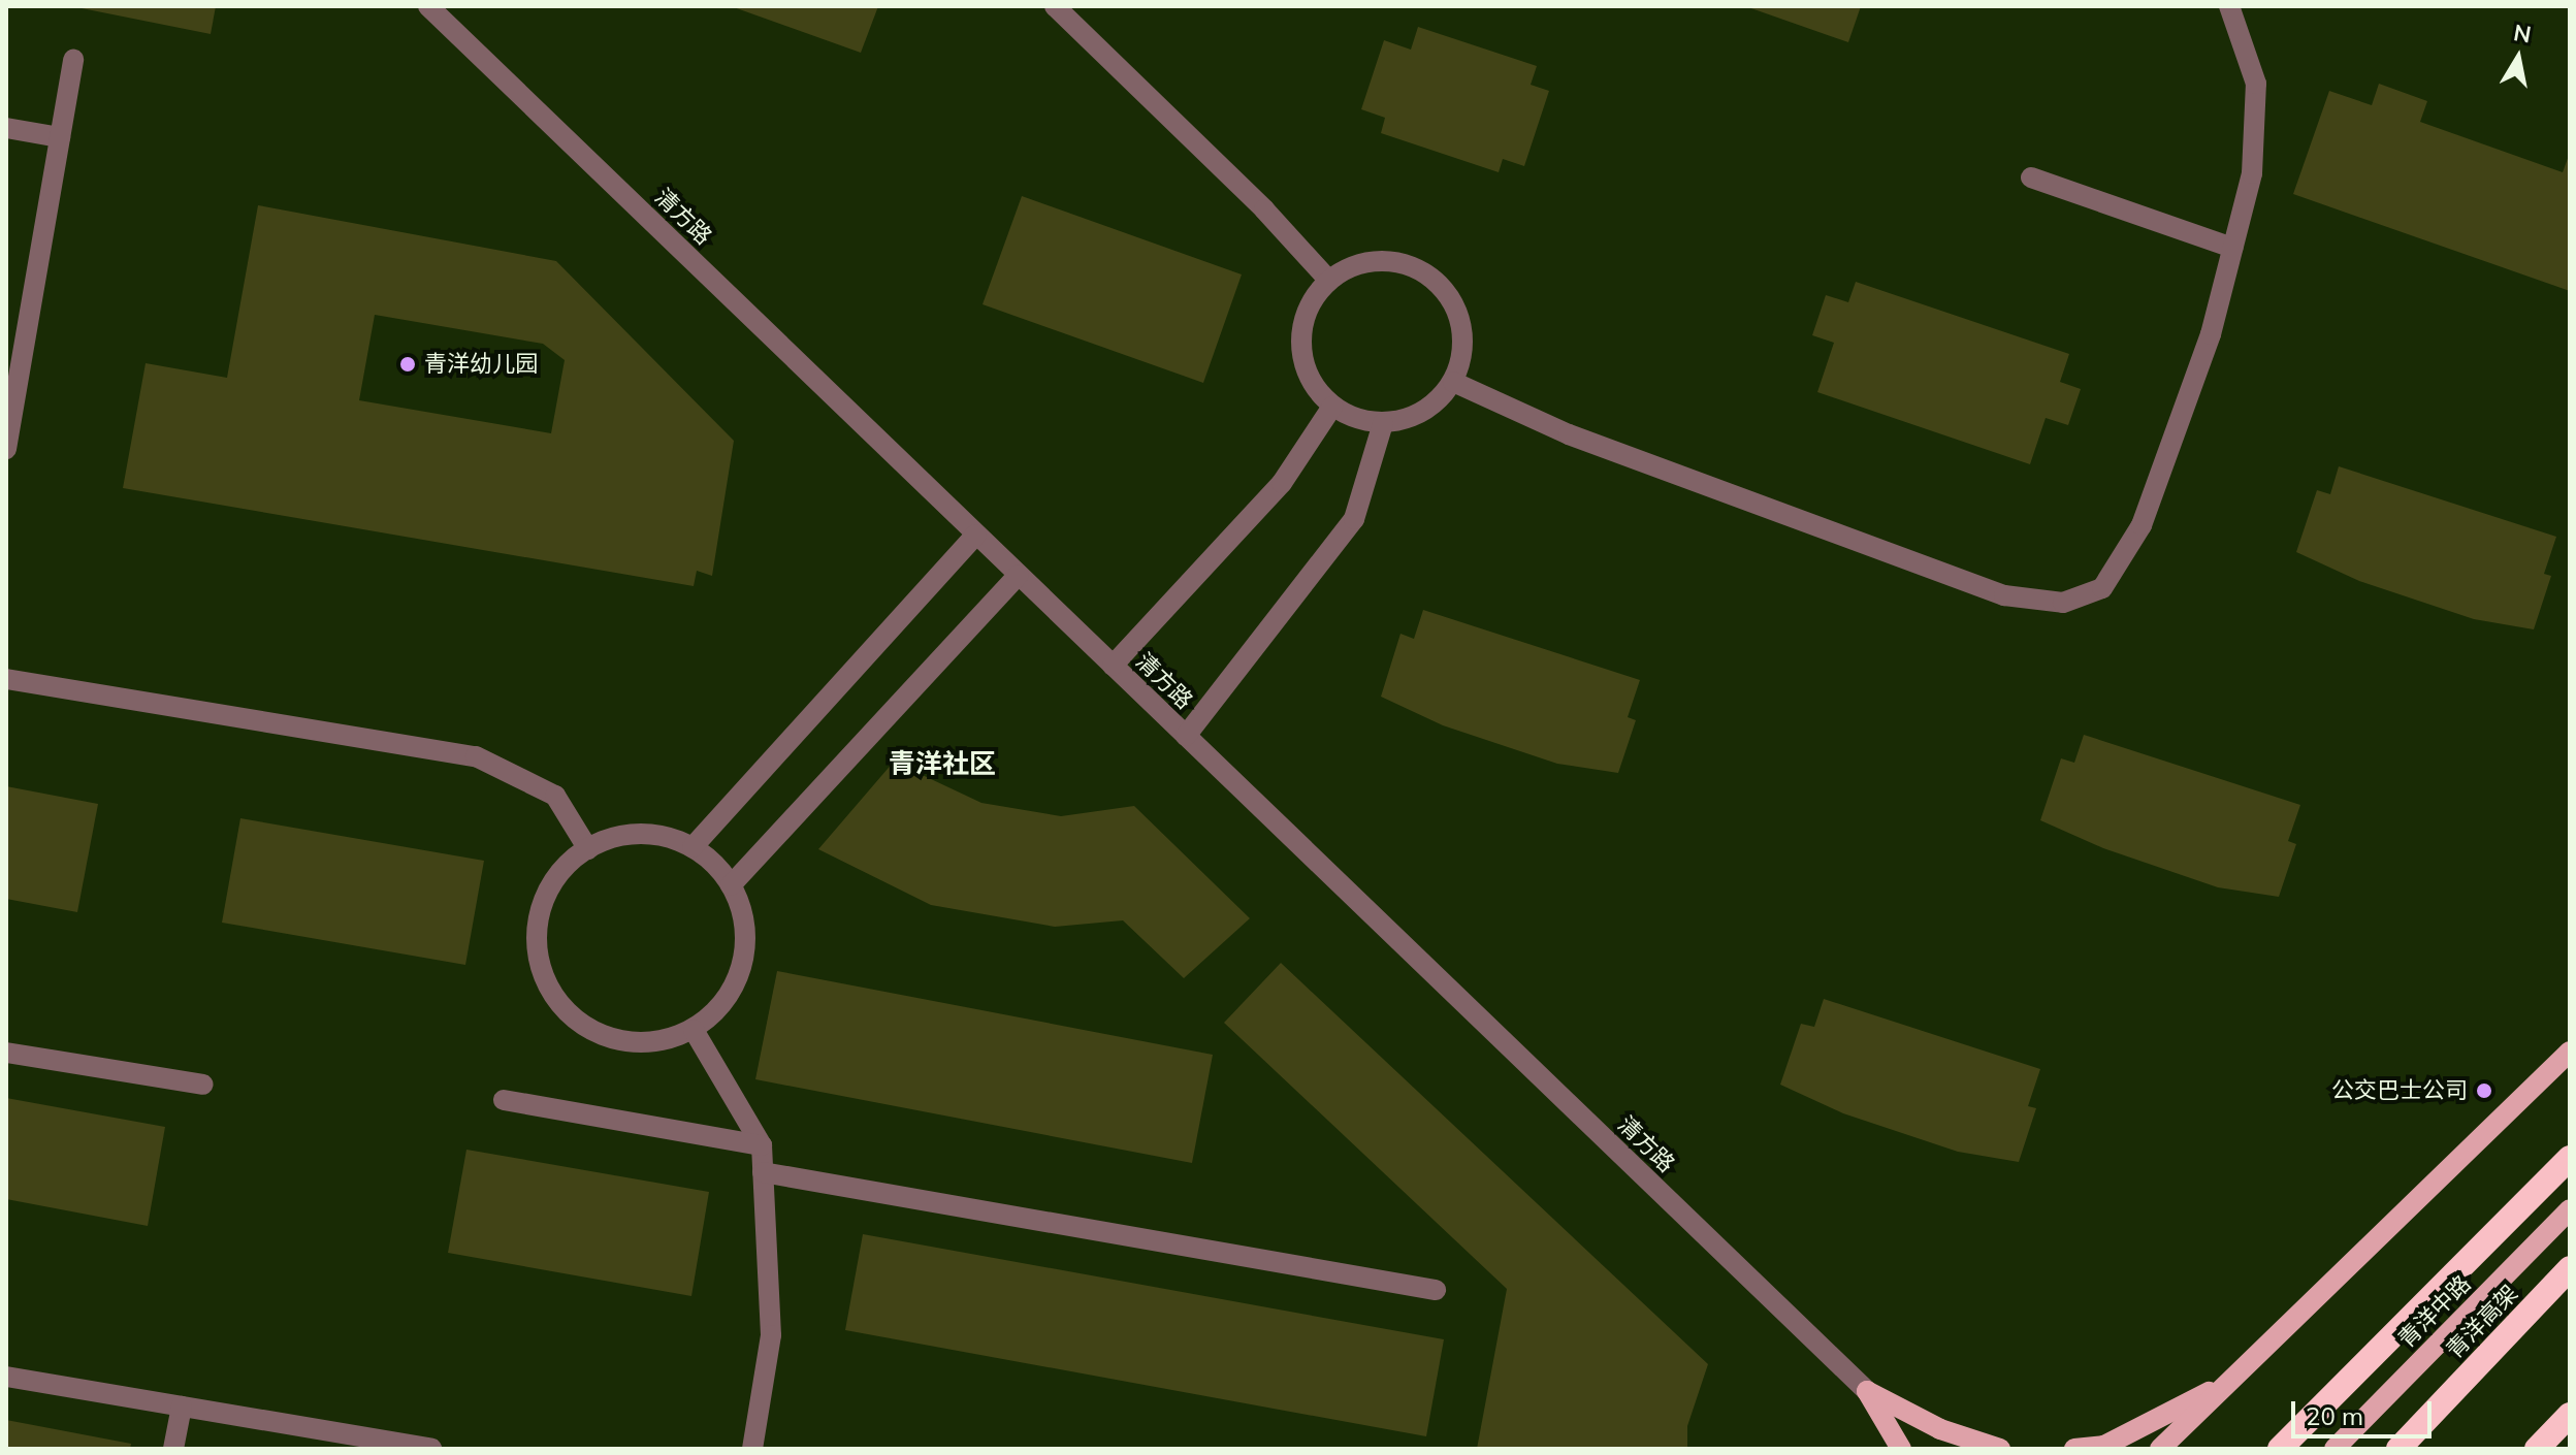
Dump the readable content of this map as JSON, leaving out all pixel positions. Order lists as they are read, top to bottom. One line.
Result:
{"streets":{"highway":["青洋高架"],"main road":["青洋中路"],"street":["清方路"]},"districts":["青洋社区"],"places":["青洋幼儿园","公交巴士公司"],"scale_bar":"20 m","north":"top"}
